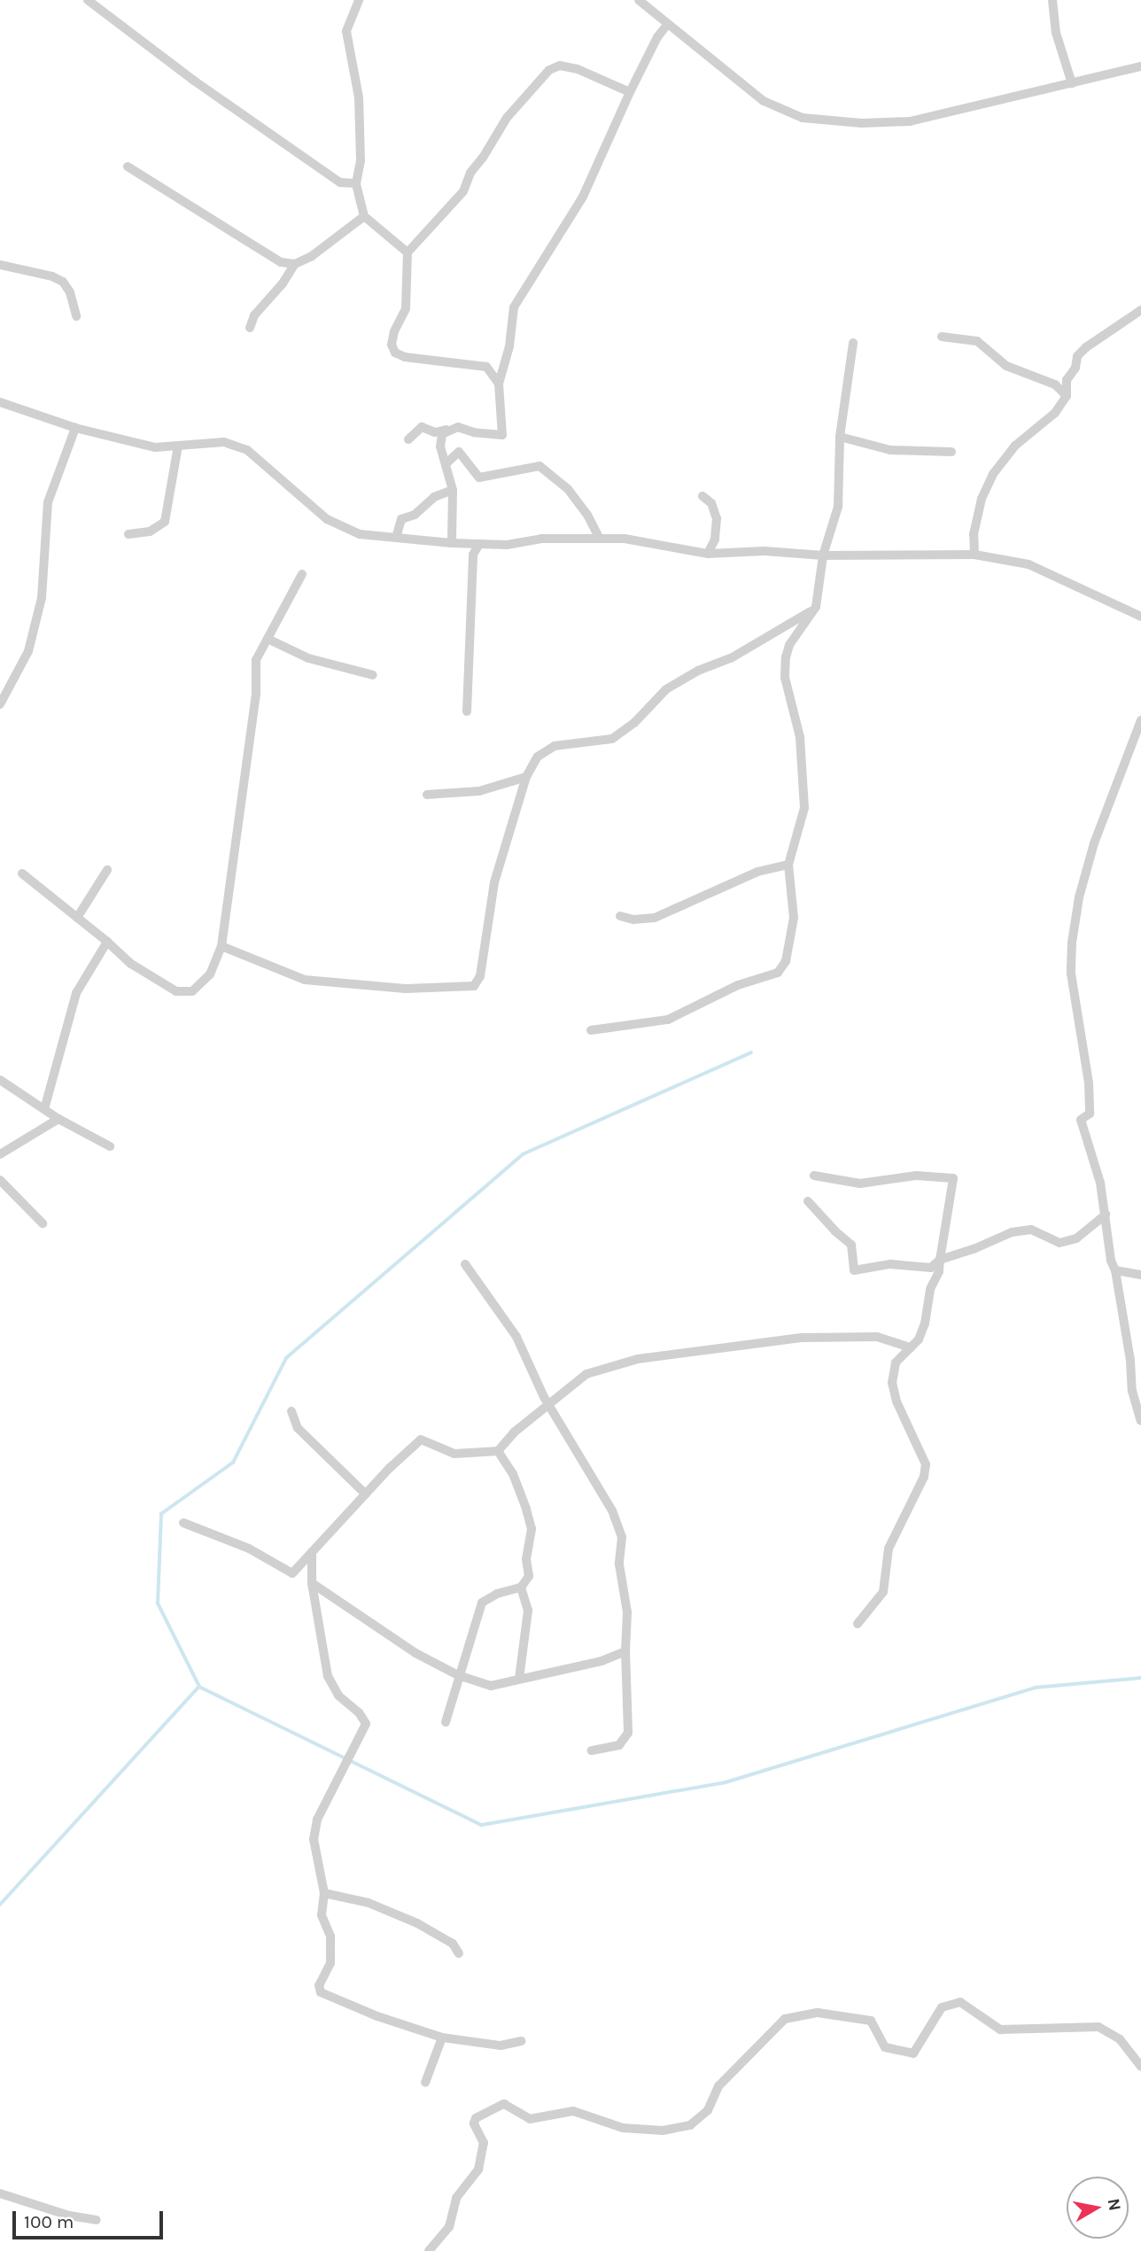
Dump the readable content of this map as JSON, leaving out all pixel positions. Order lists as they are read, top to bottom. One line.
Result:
{"scale_bar":"100 m","north":"right"}
